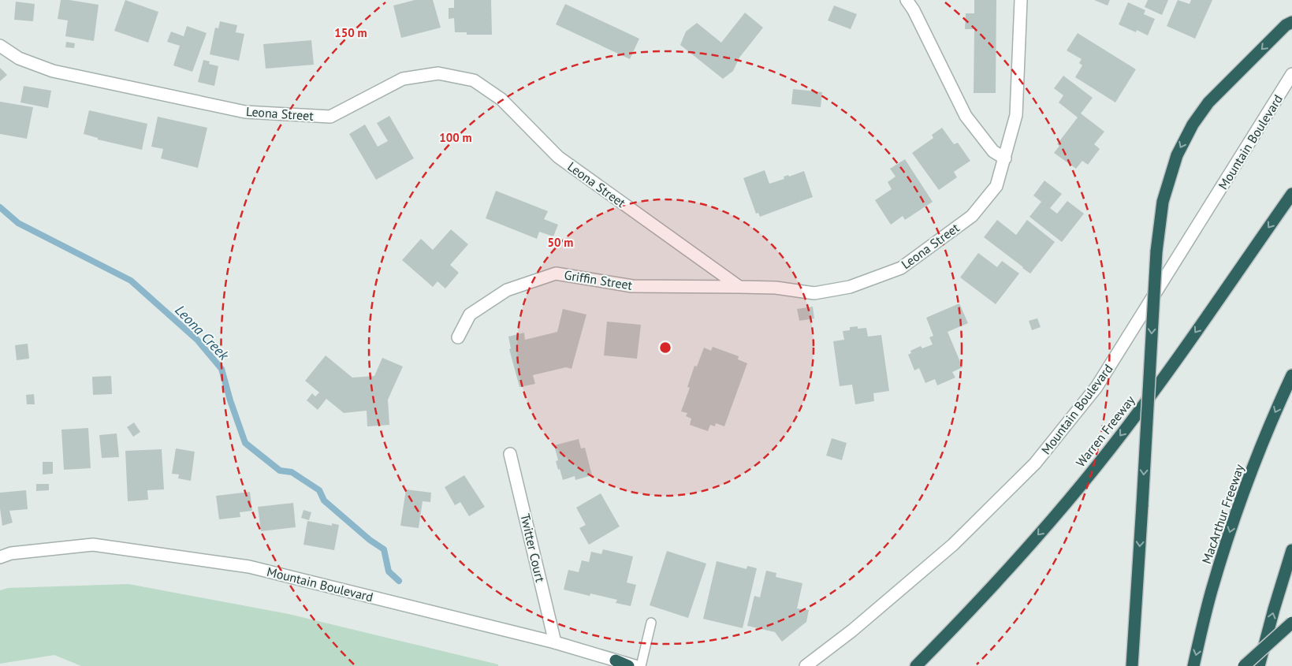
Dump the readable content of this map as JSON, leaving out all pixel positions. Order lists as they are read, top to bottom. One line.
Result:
{"streets":{"highway":["Warren Freeway","MacArthur Freeway"],"street":["Leona Street","Mountain Boulevard","Griffin Street","Twitter Court"]},"crossings":[["Leona Street","Griffin Street"],["Mountain Boulevard","Twitter Court"]],"one_way":["Warren Freeway"],"water":["Leona Creek"],"rings":["150 m","100 m","50 m"]}
